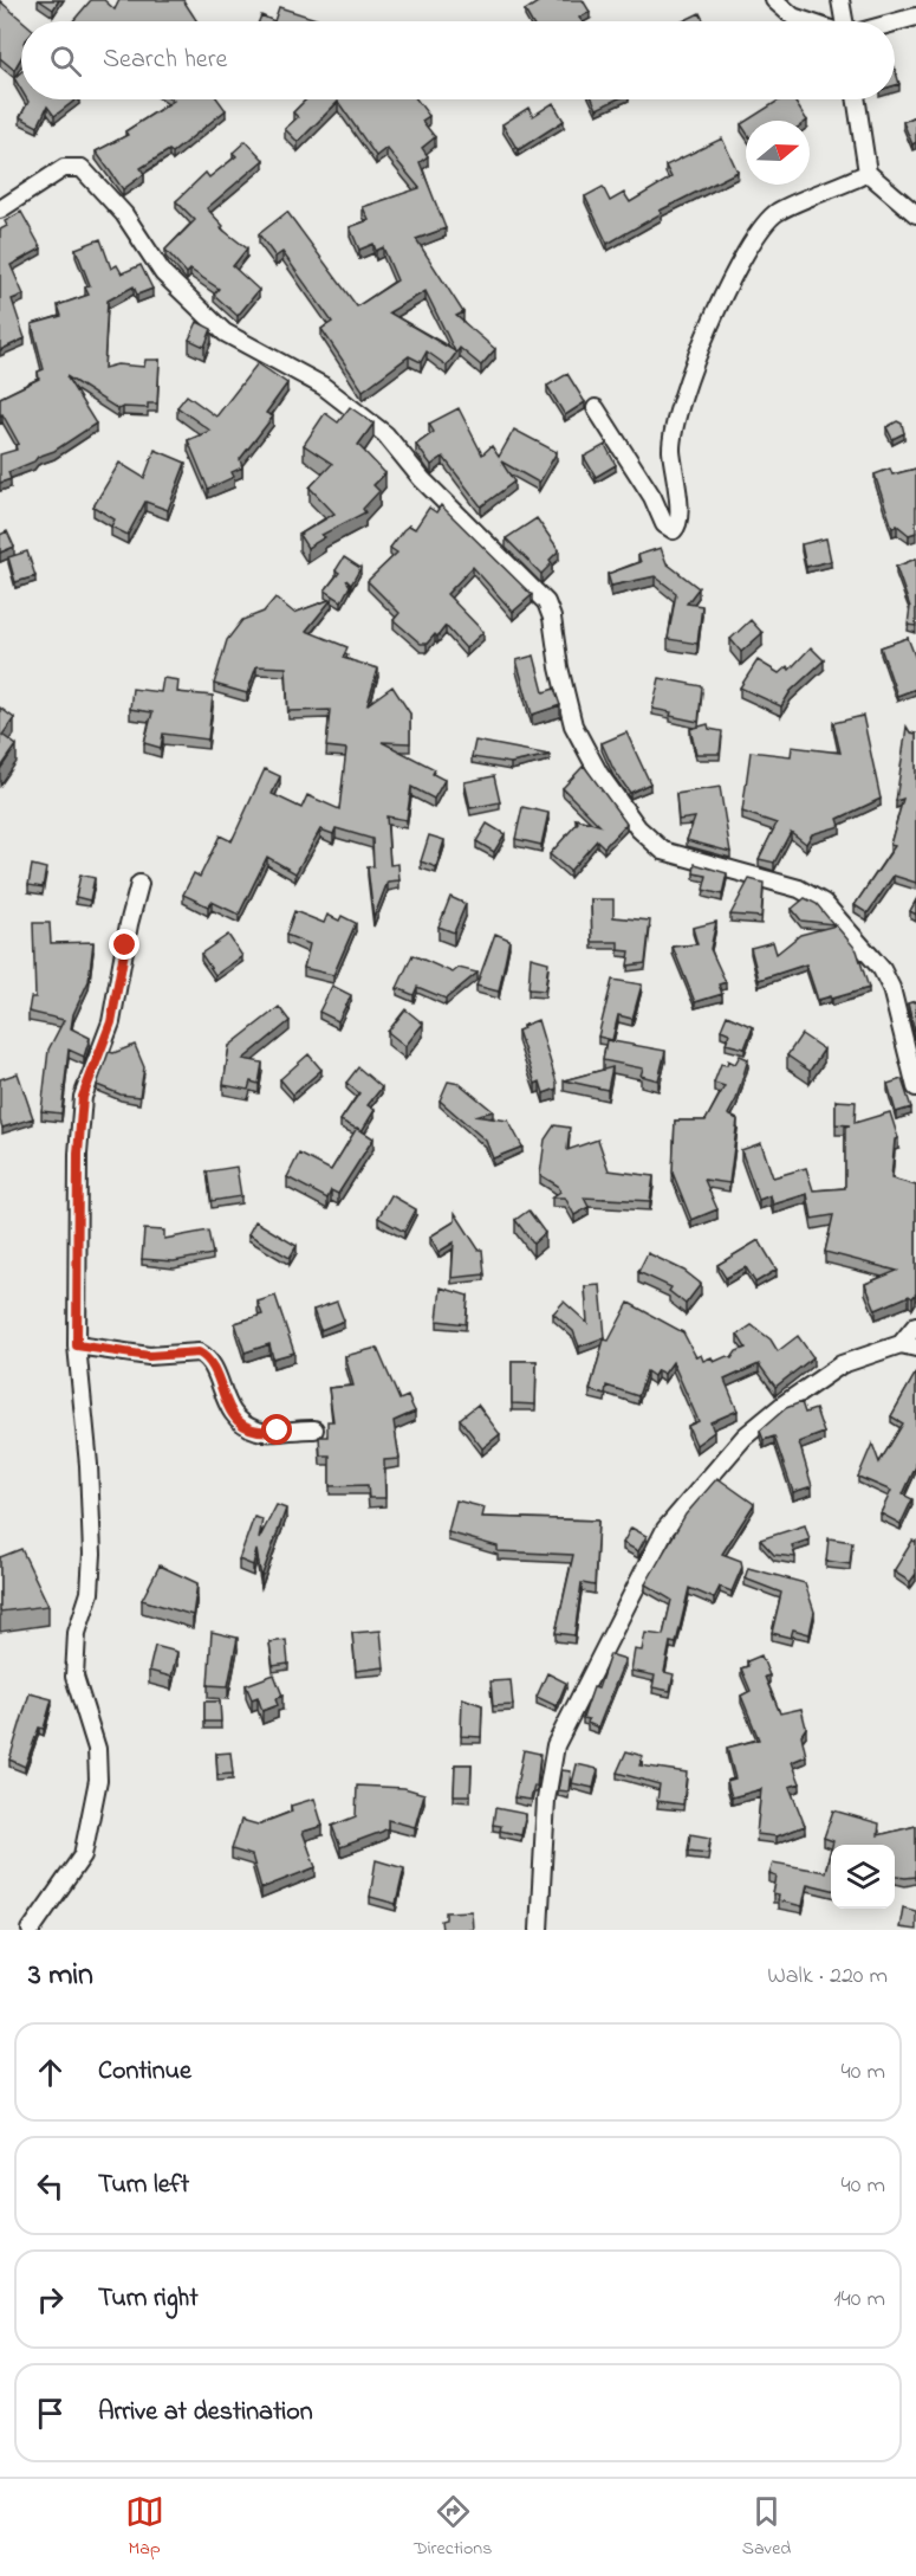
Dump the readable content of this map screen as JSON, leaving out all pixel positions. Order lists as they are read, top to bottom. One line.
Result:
{"north":"right","page":{"search":"Search here","heading":["3 min","Walk · 220 m"],"list":[["Continue","40 m"],["Turn left","40 m"],["Turn right","140 m"],"Arrive at destination"],"nav":["Map","Directions","Saved"]}}
